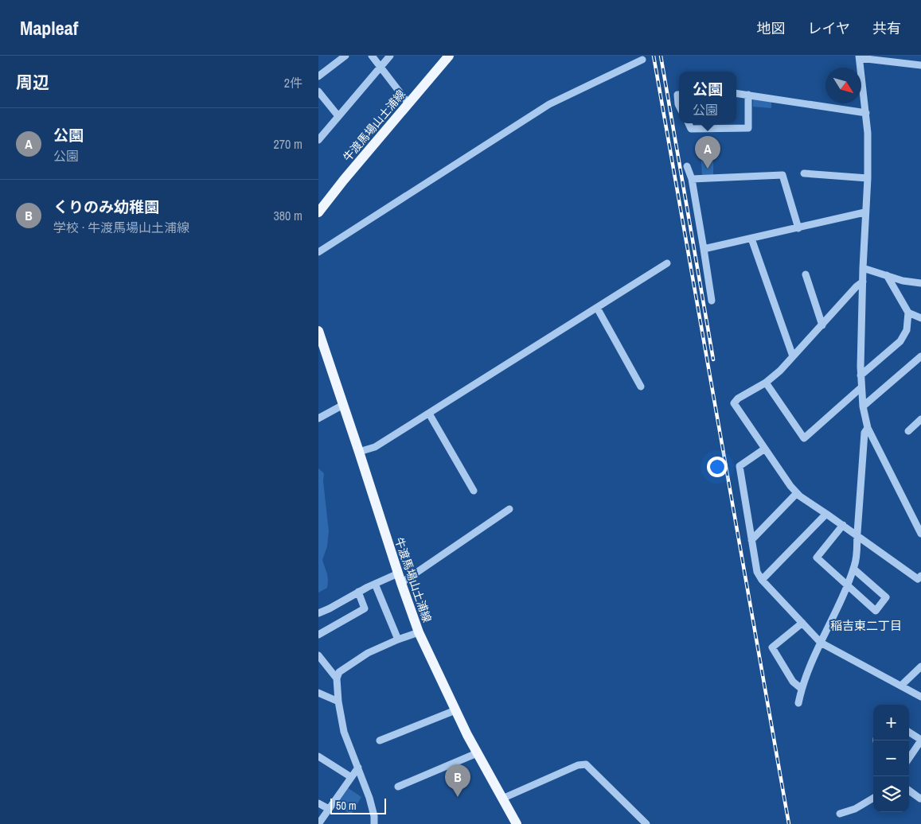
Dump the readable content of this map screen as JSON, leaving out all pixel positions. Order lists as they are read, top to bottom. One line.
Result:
{"streets":{"main road":["牛渡馬場山土浦線"]},"districts":["稲吉東二丁目"],"scale_bar":"50 m","north":"bottom right","page":{"header":"Mapleaf","nav":["地図","レイヤ","共有"],"heading":["周辺","2件"],"popup":["公園","公園"],"list":[{"mark":"A","name":"公園","note":"公園","value":"270 m"},{"mark":"B","name":"くりのみ幼稚園","note":"学校 · 牛渡馬場山土浦線","value":"380 m"}],"pins":["A","B"],"map_buttons":["+","−"],"scale":"50 m"}}
